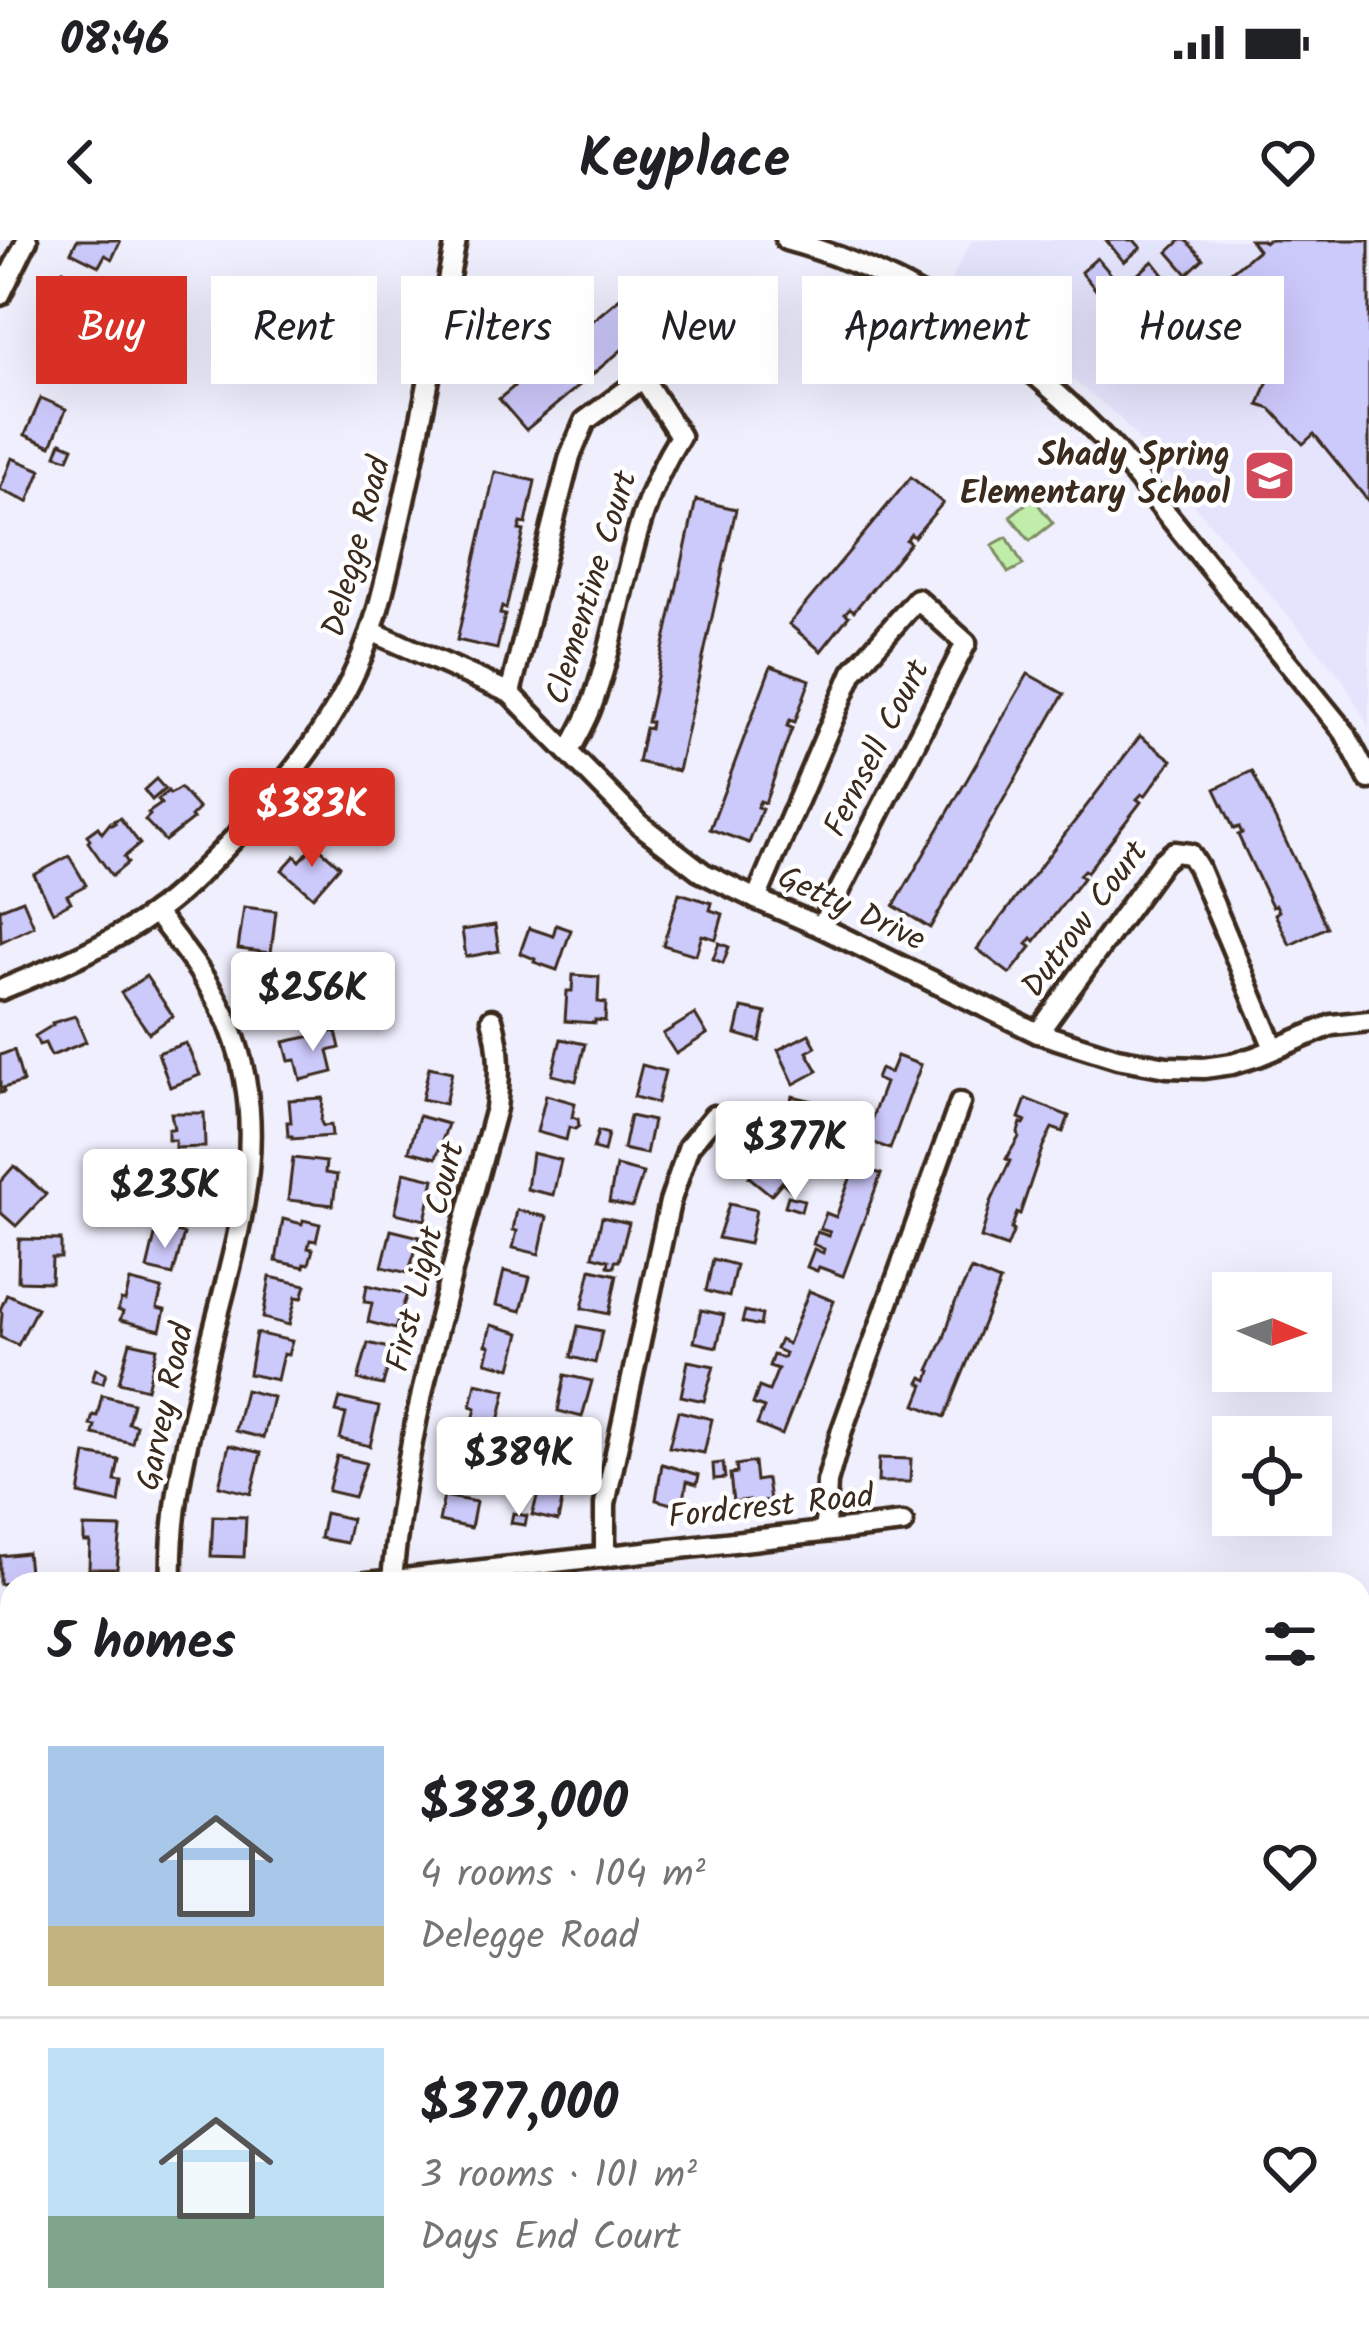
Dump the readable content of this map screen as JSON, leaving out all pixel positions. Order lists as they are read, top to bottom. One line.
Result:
{"streets":{"street":["Delegge Road","Clementine Court","Fernsell Court","Getty Drive","Dutrow Court","First Light Court","Garvey Road","Fordcrest Road"]},"crossings":[["Delegge Road","Getty Drive"],["Delegge Road","Garvey Road"],["Clementine Court","Getty Drive"],["Fernsell Court","Getty Drive"],["Getty Drive","Dutrow Court"]],"places":{"school or university":["Shady Spring Elementary School"]},"north":"right","page":{"status":"08:46","header":"Keyplace","chip":["Buy","Rent","Filters","New","Apartment","House"],"price":["$383K","$256K","$377K","$235K","$389K"],"heading":"5 homes","list":[{"name":"$383,000","note":"4 rooms · 104 m² · Delegge Road"},{"name":"$377,000","note":"3 rooms · 101 m² · Days End Court"}]}}
